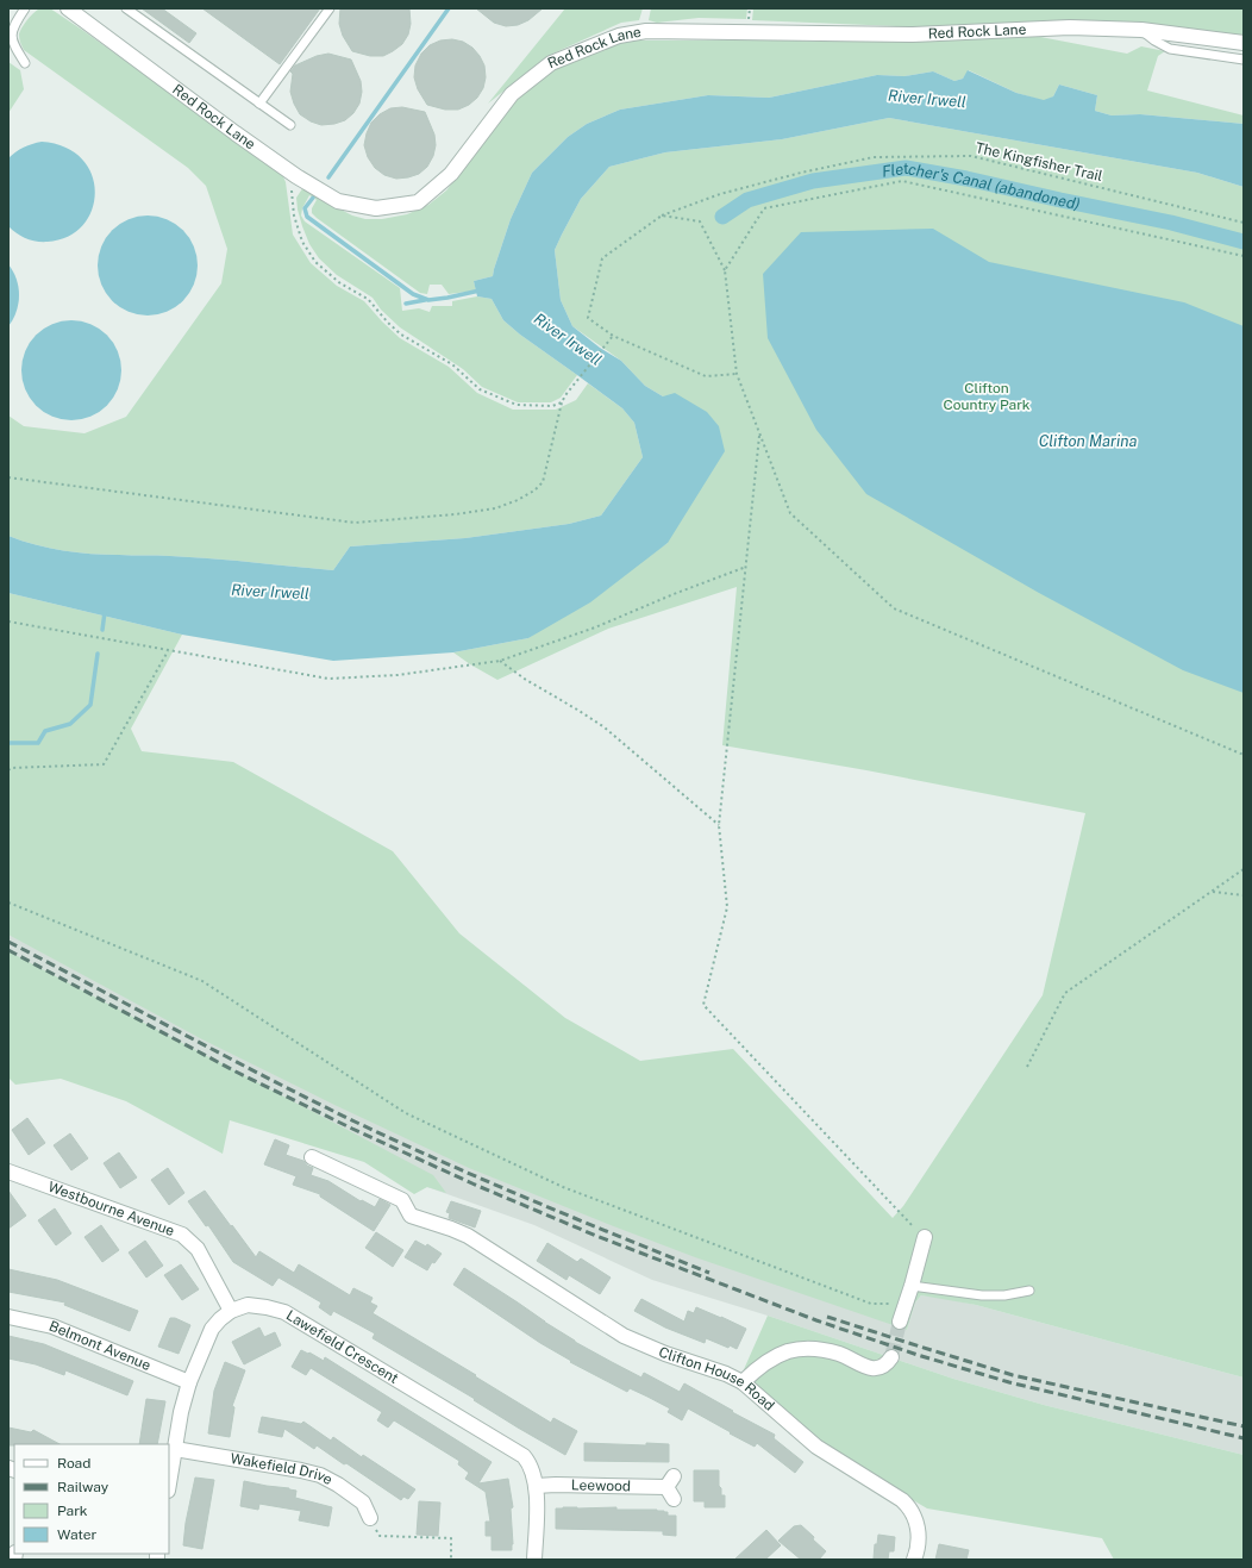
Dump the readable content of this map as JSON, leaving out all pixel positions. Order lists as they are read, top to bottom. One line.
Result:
{"streets":{"street":["Red Rock Lane","Westbourne Avenue","Belmont Avenue","Lawefield Crescent","Clifton House Road","Wakefield Drive","Leewood"],"path":["The Kingfisher Trail"]},"crossings":[["Westbourne Avenue","Lawefield Crescent"],["Belmont Avenue","Lawefield Crescent"],["Lawefield Crescent","Wakefield Drive"],["Lawefield Crescent","Leewood"]],"water":["River Irwell","Fletcher's Canal (abandoned)","Clifton Marina"],"parks":["Clifton Country Park"],"legend":["Road","Railway","Park","Water"]}
